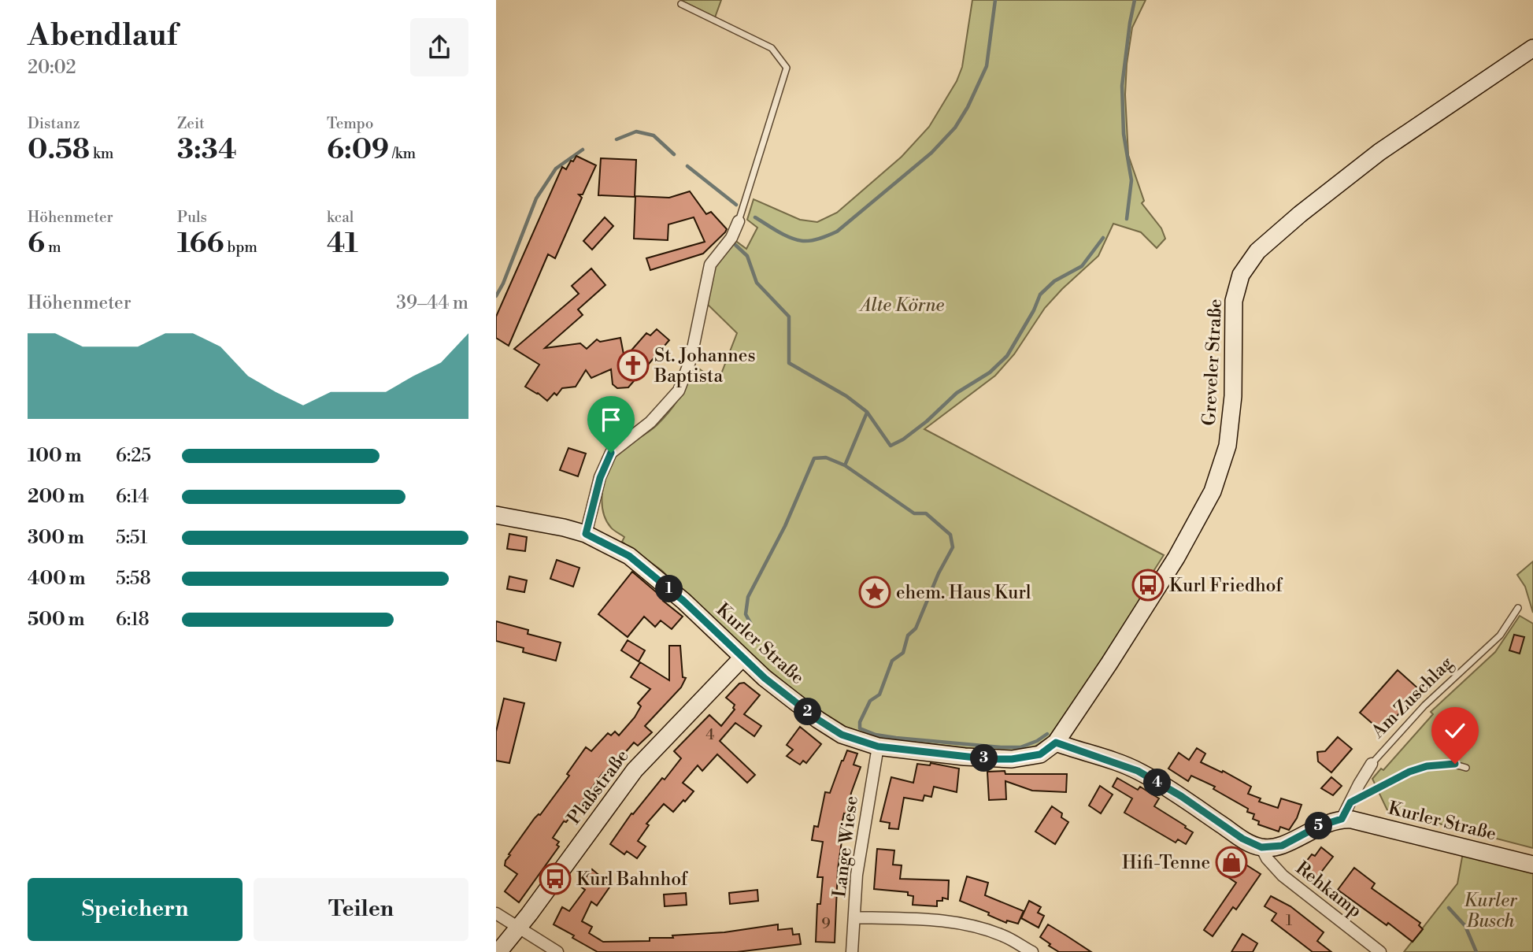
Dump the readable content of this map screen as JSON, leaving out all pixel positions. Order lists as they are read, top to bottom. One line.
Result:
{"streets":{"street":["Greveler Straße","Kurler Straße","Am Zuschlag","Plaßstraße","Lange Wiese","Rehkamp"]},"crossings":[["Greveler Straße","Kurler Straße"],["Kurler Straße","Am Zuschlag"],["Kurler Straße","Plaßstraße"],["Kurler Straße","Lange Wiese"],["Kurler Straße","Rehkamp"]],"parks":["Alte Körne","Kurler Busch"],"places":{"church":["St. Johannes Baptista"],"bus stop":["Kurl Friedhof","Kurl Bahnhof"],"place":["ehem. Haus Kurl"],"shop":["Hifi-Tenne"]},"house_numbers":["4","1","9"],"page":{"heading":["Abendlauf","20:02"],"stats":[["Distanz","0.58 km"],["Zeit","3:34"],["Tempo","6:09 /km"],["Höhenmeter","6 m"],["Puls","166 bpm"],["kcal","41"]],"chart":["Höhenmeter","39–44 m"],"list":[{"name":"100 m","note":"6:25"},{"name":"200 m","note":"6:14"},{"name":"300 m","note":"5:51"},{"name":"400 m","note":"5:58"},{"name":"500 m","note":"6:18"}],"pins":["1","2","3","4","5"],"buttons":["Speichern","Teilen"]}}
